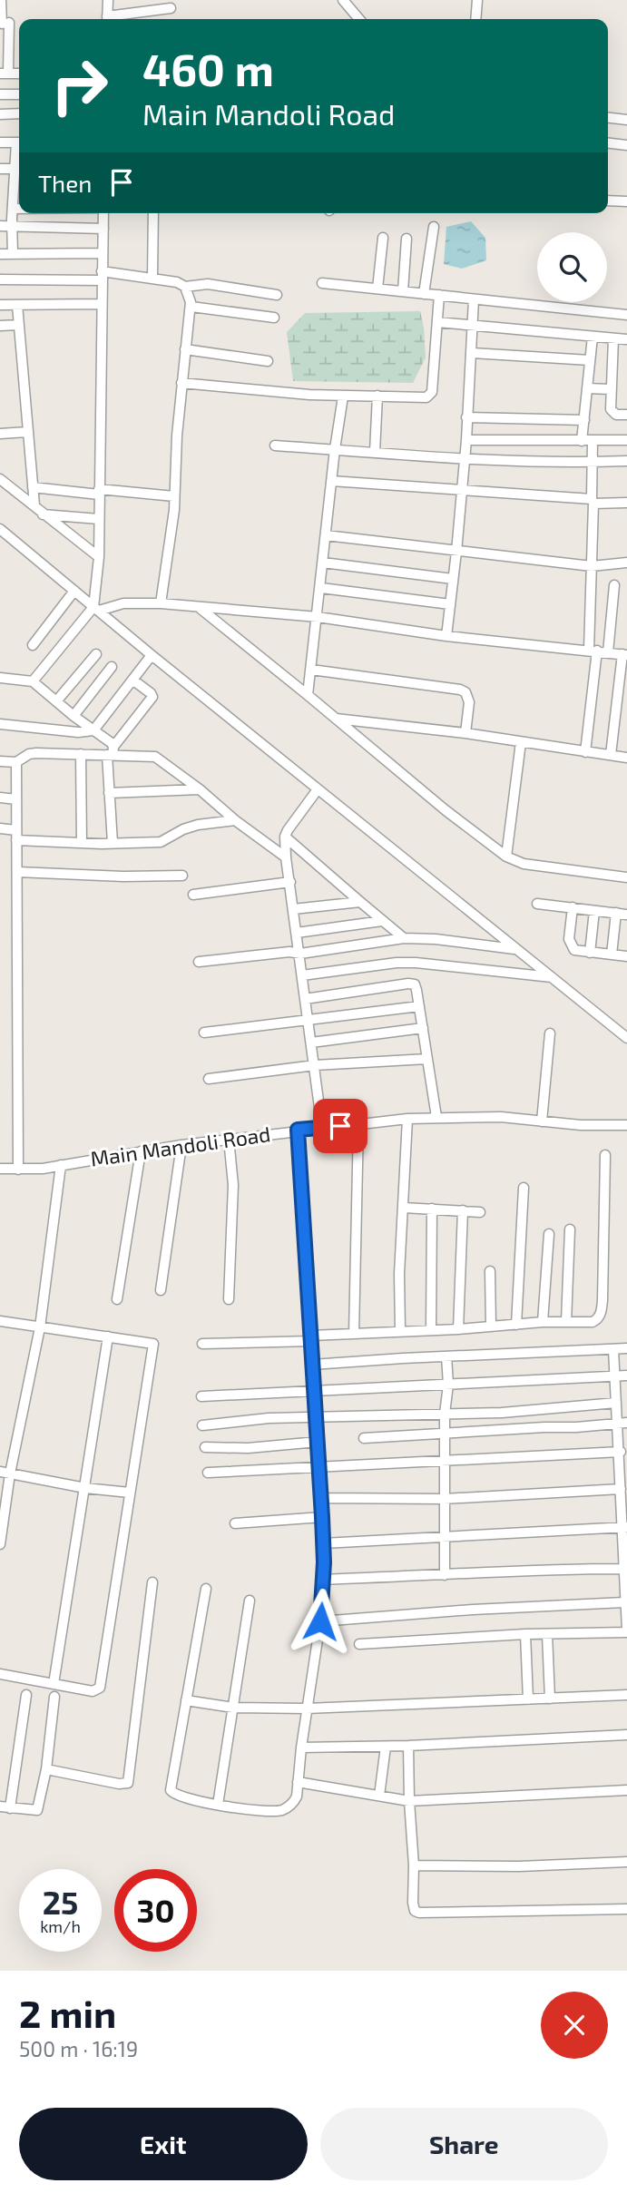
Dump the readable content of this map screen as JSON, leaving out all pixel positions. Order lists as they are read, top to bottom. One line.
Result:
{"streets":{"street":["Main Mandoli Road"]},"page":{"turn":["460 m","Main Mandoli Road"],"then":"Then","speed":"25 km/h","limit":"30","heading":["2 min","500 m · 16:19"],"buttons":["Exit","Share"]}}
